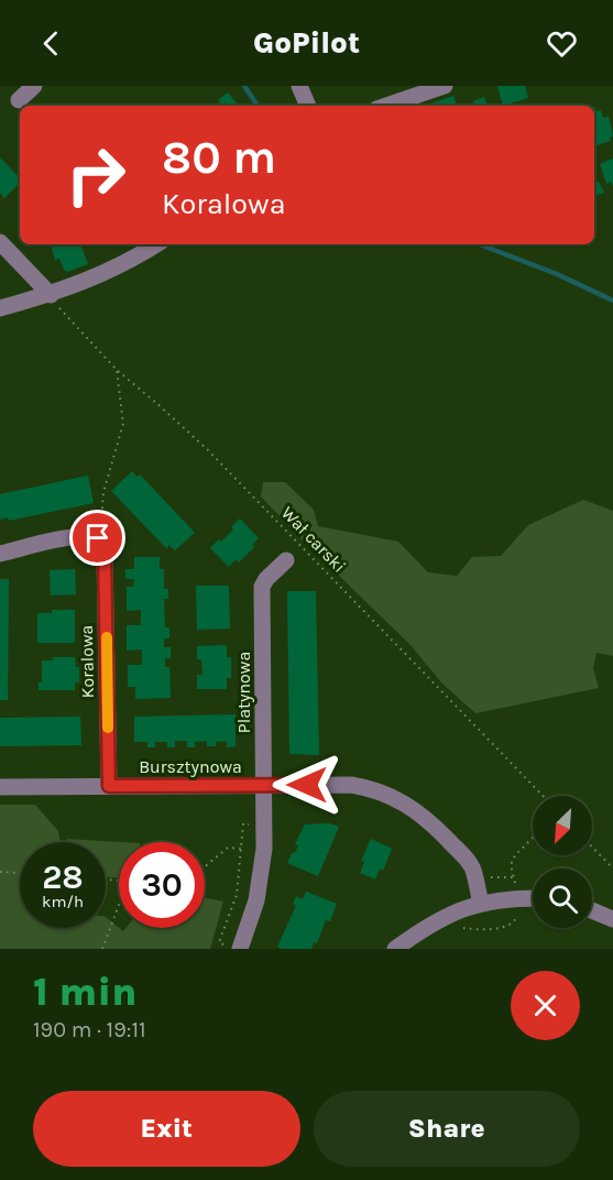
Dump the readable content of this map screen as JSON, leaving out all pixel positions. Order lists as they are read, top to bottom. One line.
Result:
{"streets":{"street":["Koralowa","Platynowa","Bursztynowa"],"path":["Wał carski"]},"crossings":[["Koralowa","Bursztynowa"],["Platynowa","Bursztynowa"]],"north":"bottom left","page":{"header":"GoPilot","turn":["80 m","Koralowa"],"speed":"28 km/h","limit":"30","heading":["1 min","190 m · 19:11"],"buttons":["Exit","Share"]}}
